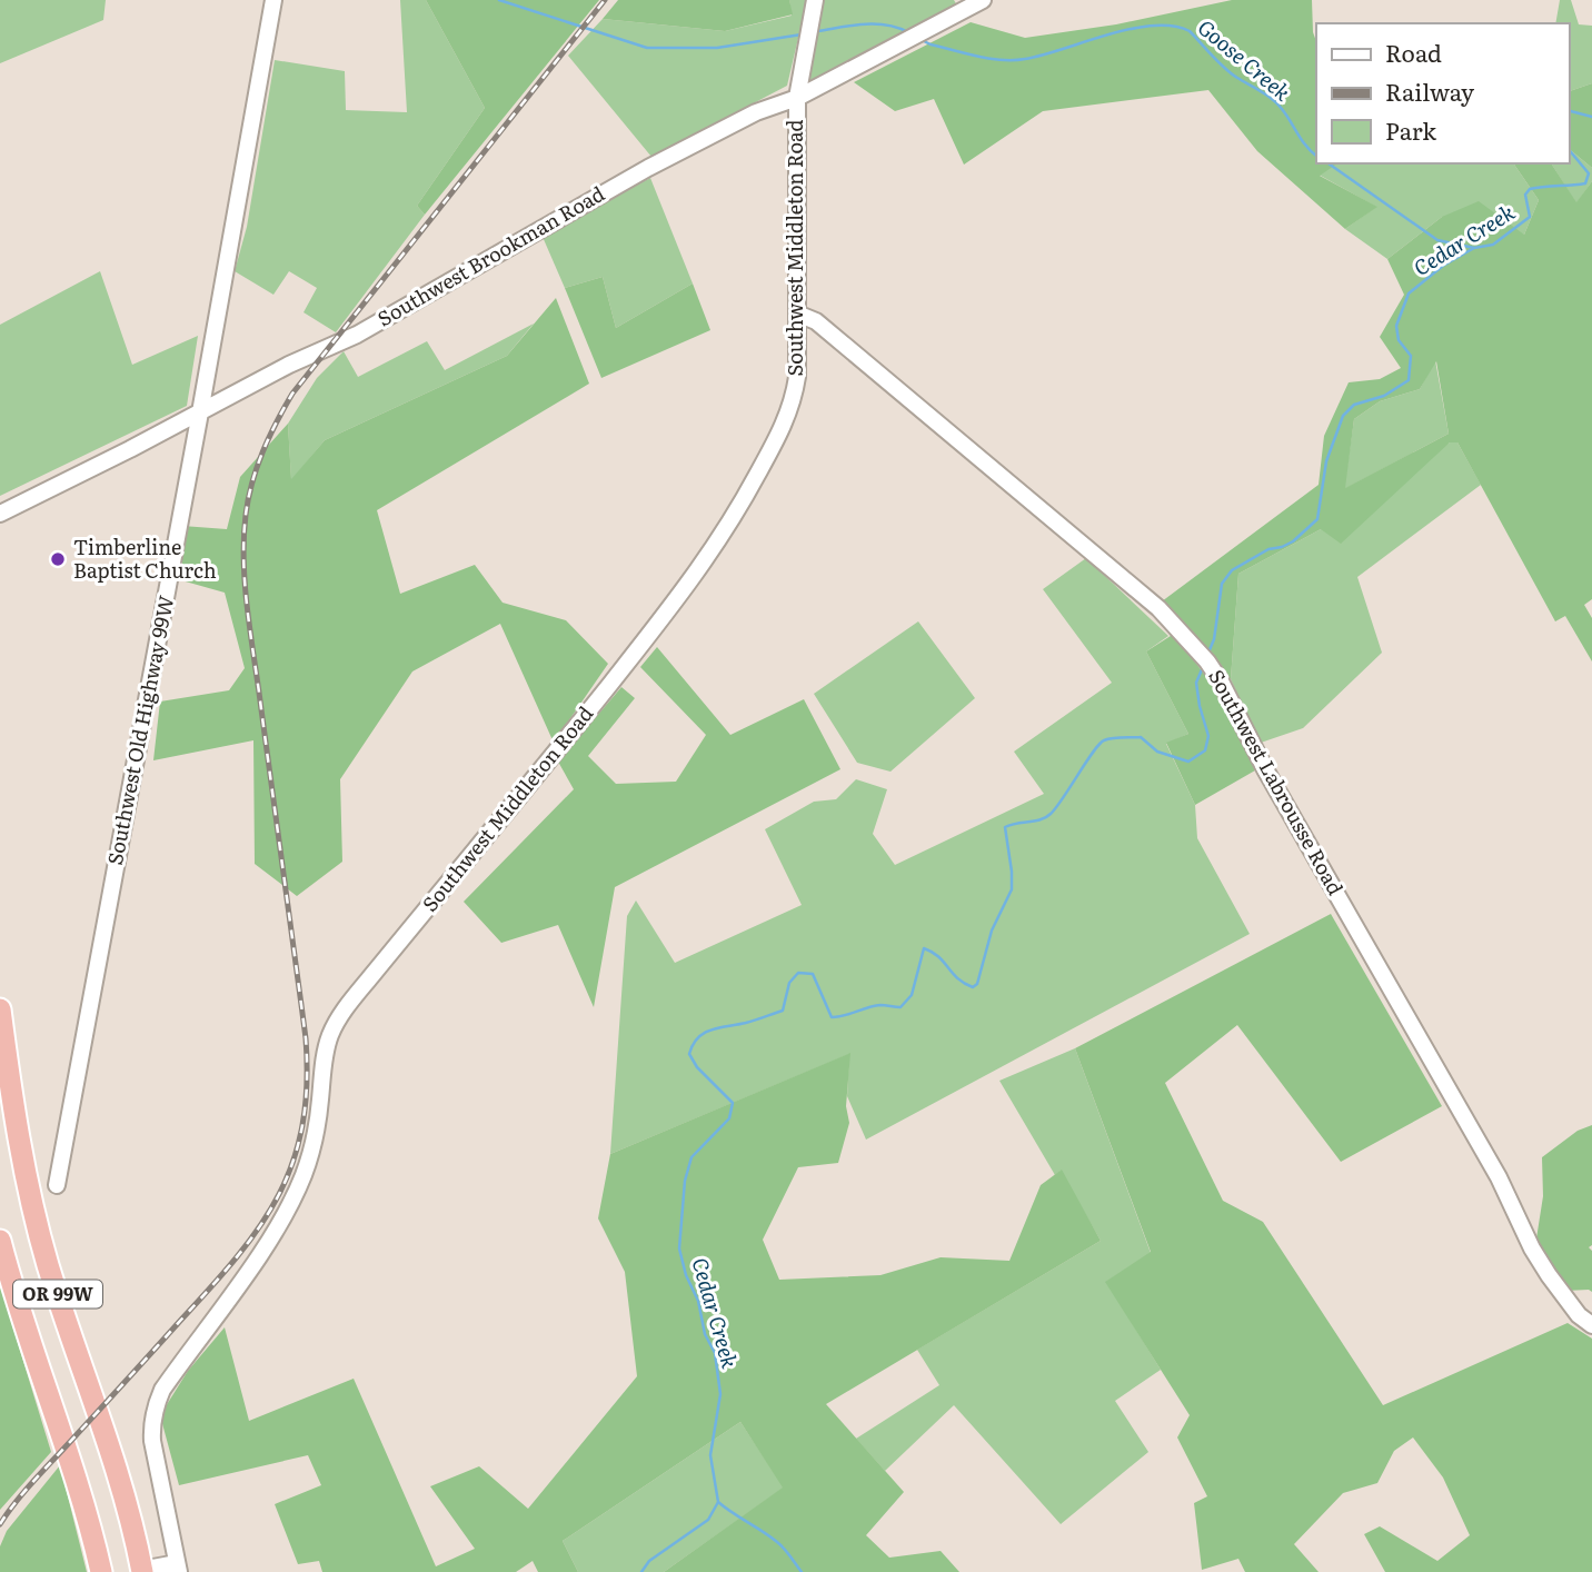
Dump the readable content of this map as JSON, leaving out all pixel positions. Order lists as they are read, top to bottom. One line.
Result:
{"streets":{"highway":["OR 99W"],"street":["Southwest Middleton Road","Southwest Brookman Road","Southwest Old Highway 99W","Southwest Labrousse Road"]},"crossings":[["Southwest Middleton Road","Southwest Brookman Road"],["Southwest Middleton Road","Southwest Labrousse Road"],["Southwest Middleton Road","OR 99W"],["Southwest Brookman Road","Southwest Old Highway 99W"]],"water":["Goose Creek","Cedar Creek"],"places":["Timberline Baptist Church"],"legend":["Road","Railway","Park"]}
